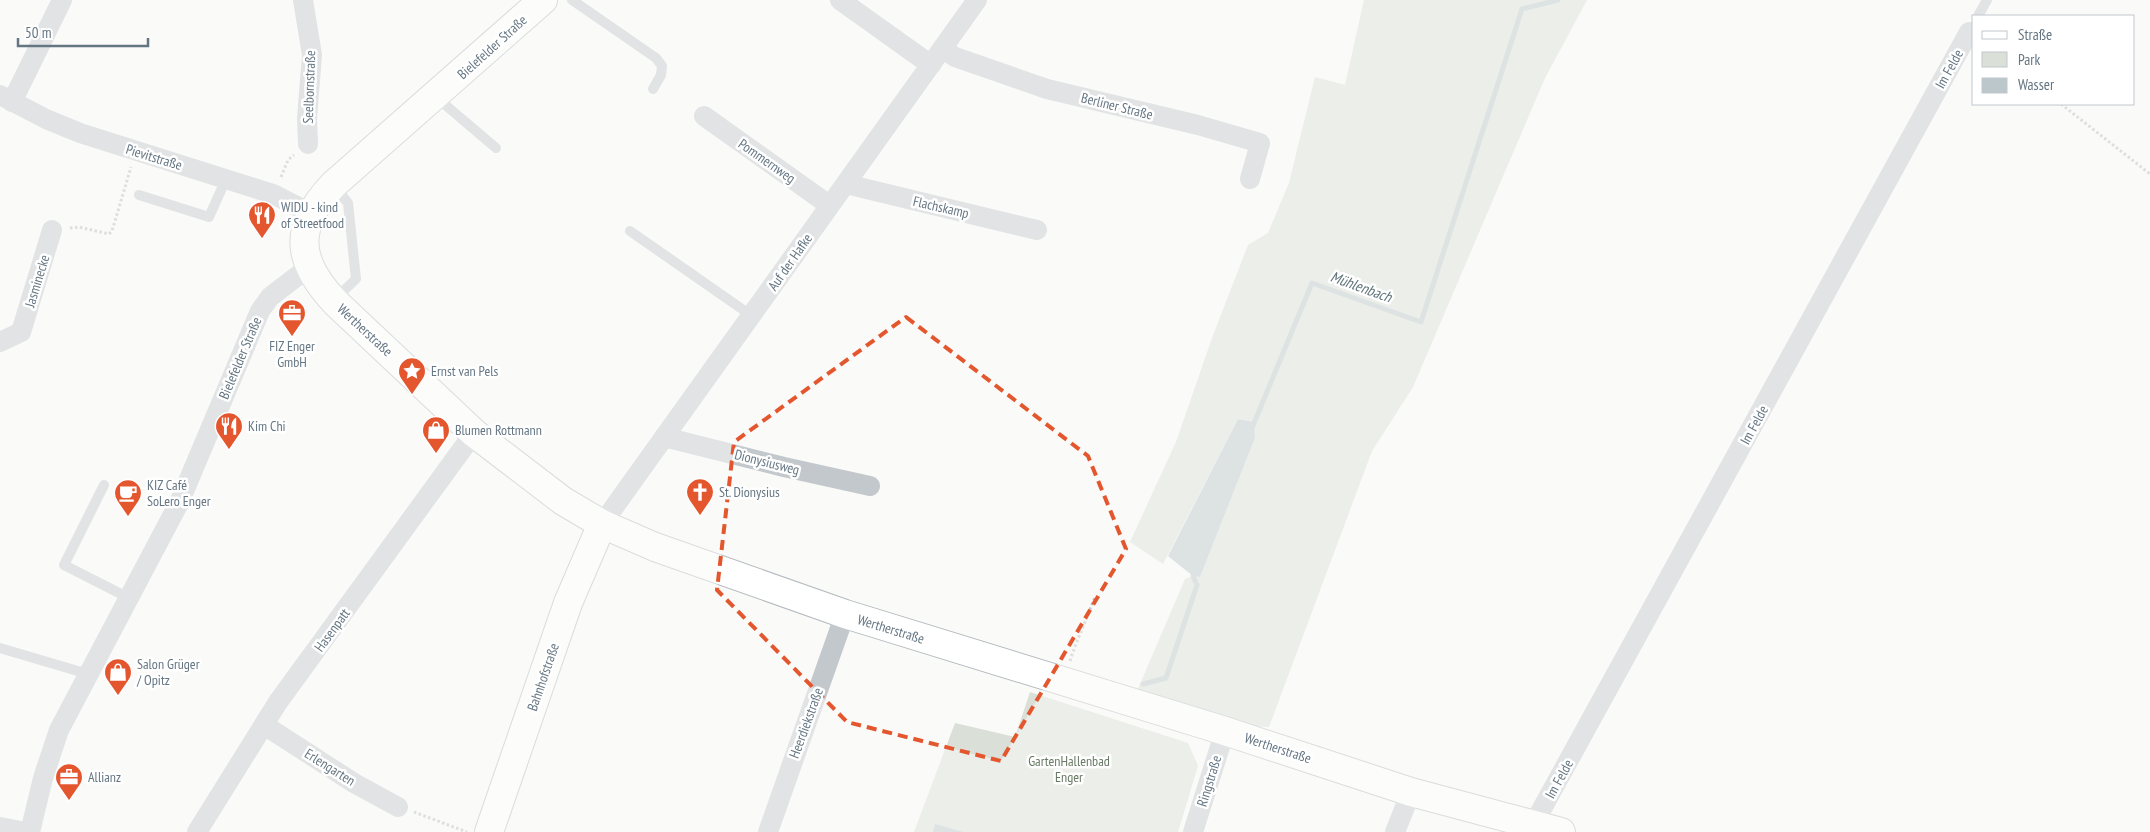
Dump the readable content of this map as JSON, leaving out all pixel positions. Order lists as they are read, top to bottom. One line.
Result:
{"streets":{"main road":["Bielefelder Straße","Wertherstraße","Bahnhofstraße"],"street":["Im Felde","Seelbornstraße","Berliner Straße","Pievitstraße","Pommernweg","Flachskamp","Auf der Hafke","Jasminecke","Dionysiusweg","Hasenpatt","Heerdiekstraße","Erlengarten","Ringstraße"]},"crossings":[["Bielefelder Straße","Pievitstraße"],["Bielefelder Straße","Wertherstraße"],["Im Felde","Wertherstraße"],["Berliner Straße","Auf der Hafke"],["Pommernweg","Auf der Hafke"],["Flachskamp","Auf der Hafke"],["Auf der Hafke","Wertherstraße"],["Auf der Hafke","Dionysiusweg"],["Auf der Hafke","Bahnhofstraße"],["Wertherstraße","Hasenpatt"],["Wertherstraße","Bahnhofstraße"],["Wertherstraße","Heerdiekstraße"],["Wertherstraße","Ringstraße"],["Hasenpatt","Erlengarten"]],"water":["Mühlenbach"],"parks":["GartenHallenbad Enger"],"places":{"restaurant":["WIDU - kind of Streetfood","Kim Chi"],"office":["FIZ Enger GmbH","Allianz"],"place":["Ernst van Pels"],"shop":["Blumen Rottmann","Salon Grüger / Opitz"],"church":["St. Dionysius"],"cafe":["KIZ Café SoLero Enger"]},"legend":["Straße","Park","Wasser"],"scale_bar":"50 m"}
